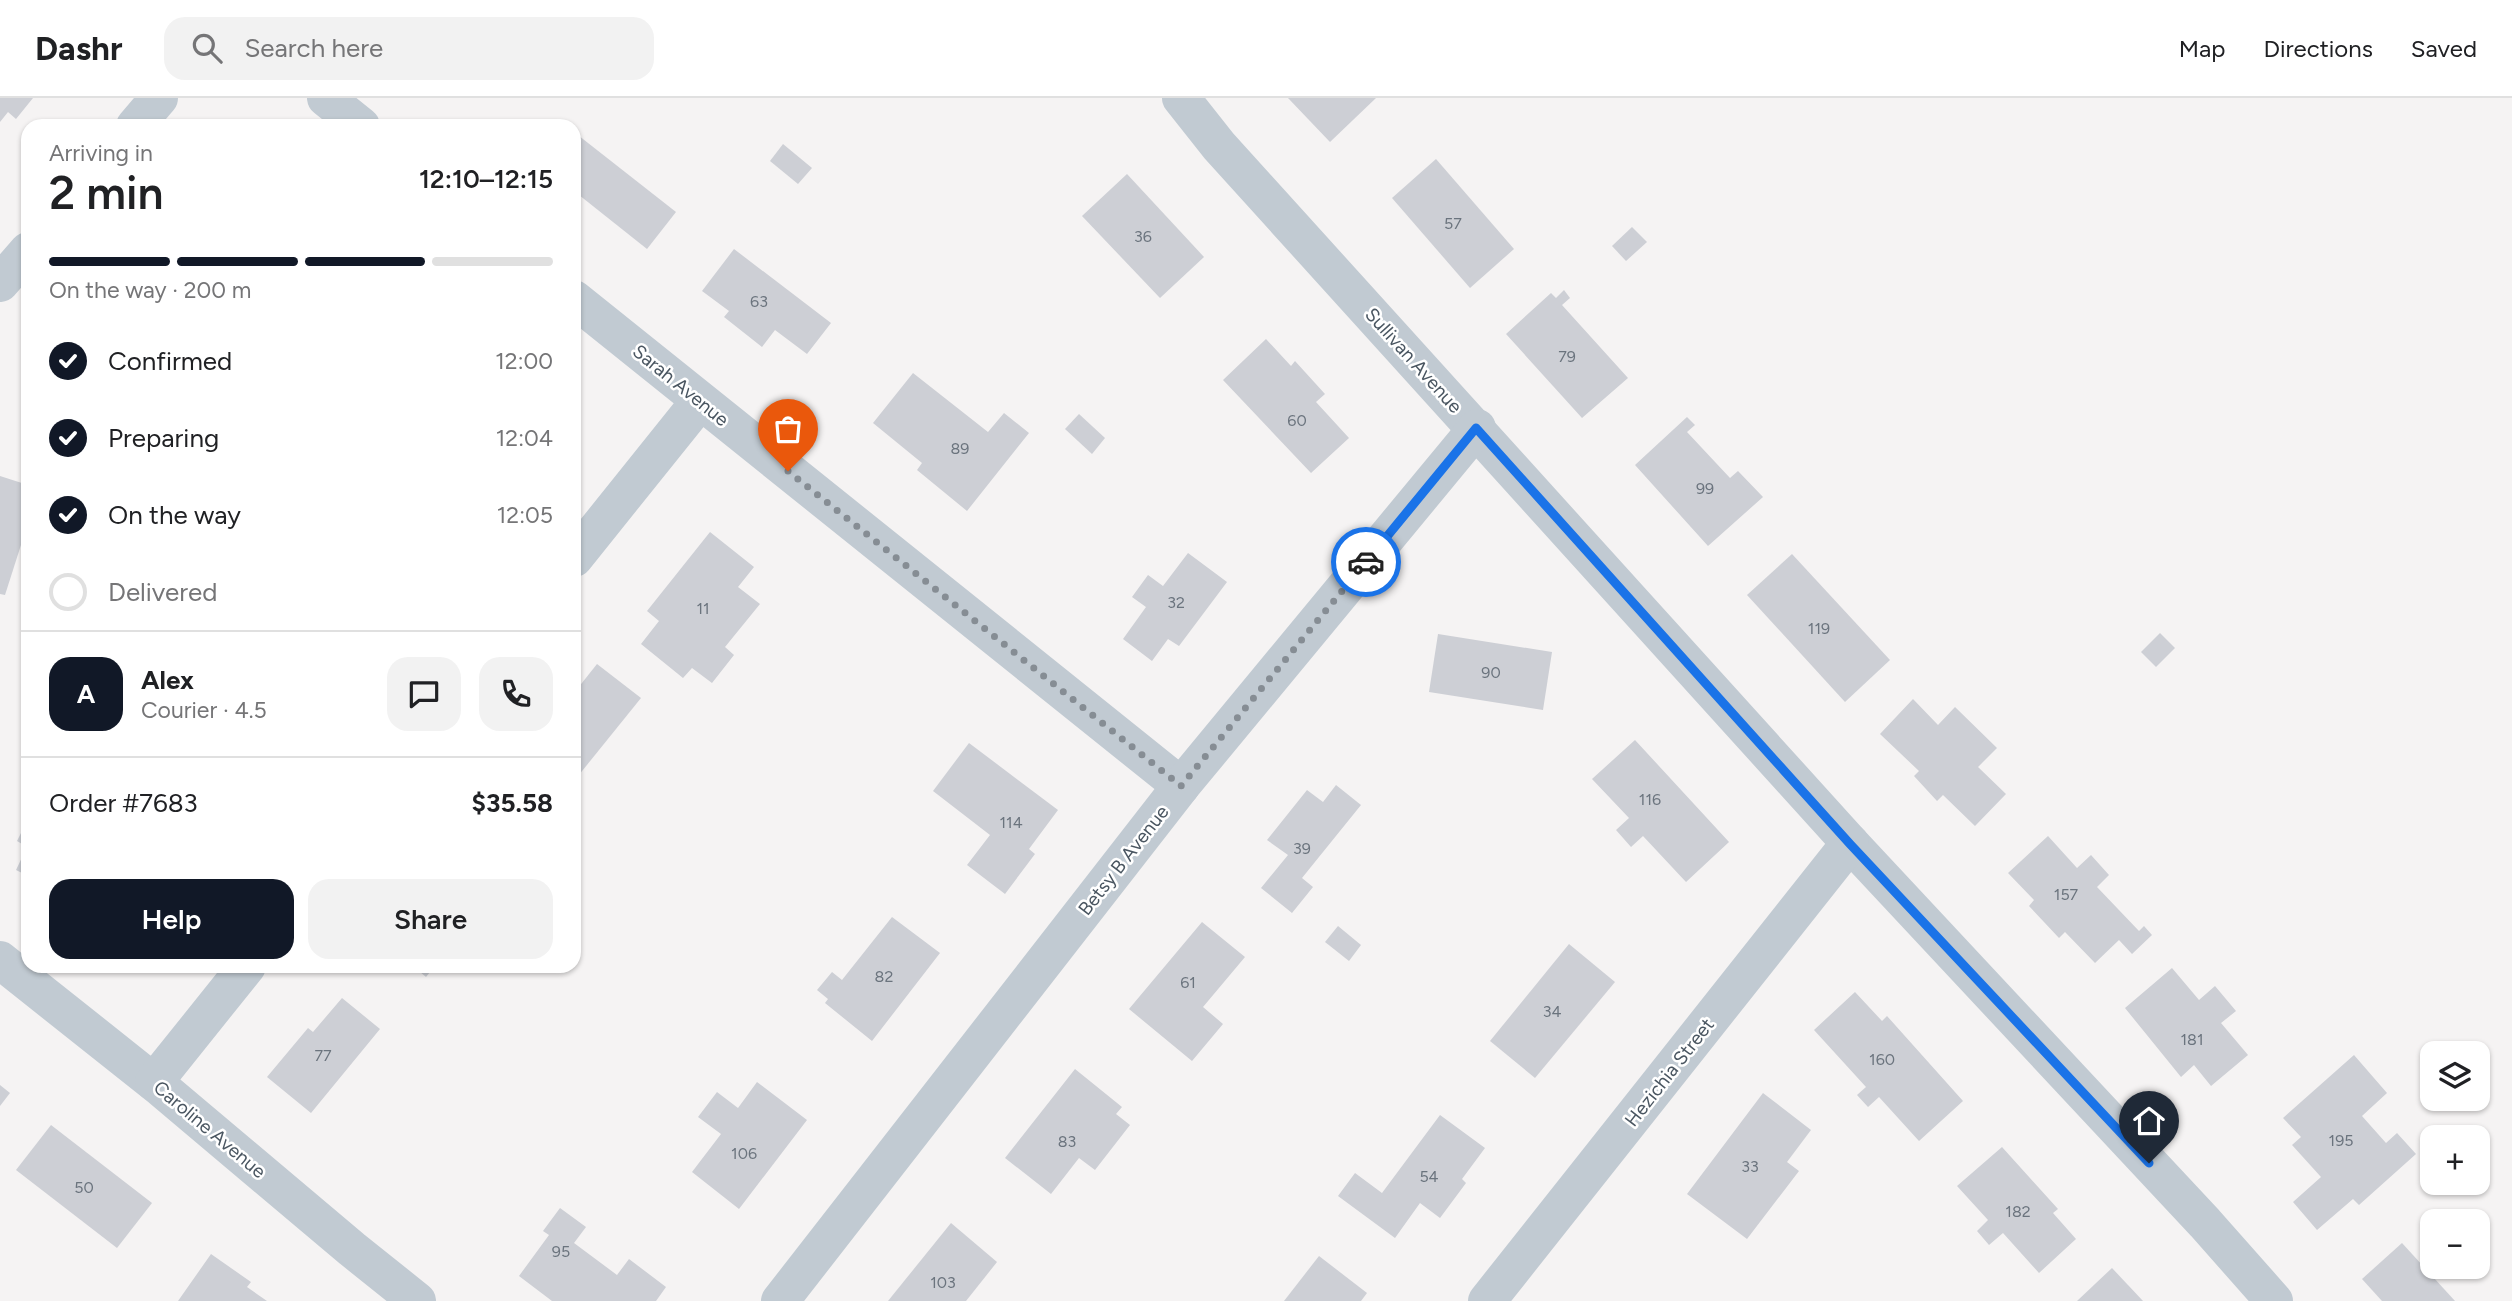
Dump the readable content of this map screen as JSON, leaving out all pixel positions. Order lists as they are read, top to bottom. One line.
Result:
{"streets":{"street":["Sullivan Avenue","Sarah Avenue","Betsy B Avenue","Hezichia Street","Caroline Avenue"]},"crossings":[["Sullivan Avenue","Betsy B Avenue"],["Sullivan Avenue","Hezichia Street"],["Sarah Avenue","Betsy B Avenue"]],"house_numbers":["57","36","63","79","60","89","99","32","11","119","90","116","114","39","157","82","61","34","181","77","160","195","83","106","33","54","50","182","95","103"],"page":{"header":"Dashr","search":"Search here","nav":["Map","Directions","Saved"],"heading":["2 min","Arriving in","12:10–12:15"],"panel":["Alex","Courier · 4.5","Order #7683","$35.58"],"bar":"On the way · 200 m","list":[["Confirmed","12:00"],["Preparing","12:04"],["On the way","12:05"],"Delivered"],"round":"A","buttons":["Help","Share"],"map_buttons":["+","−"]}}
